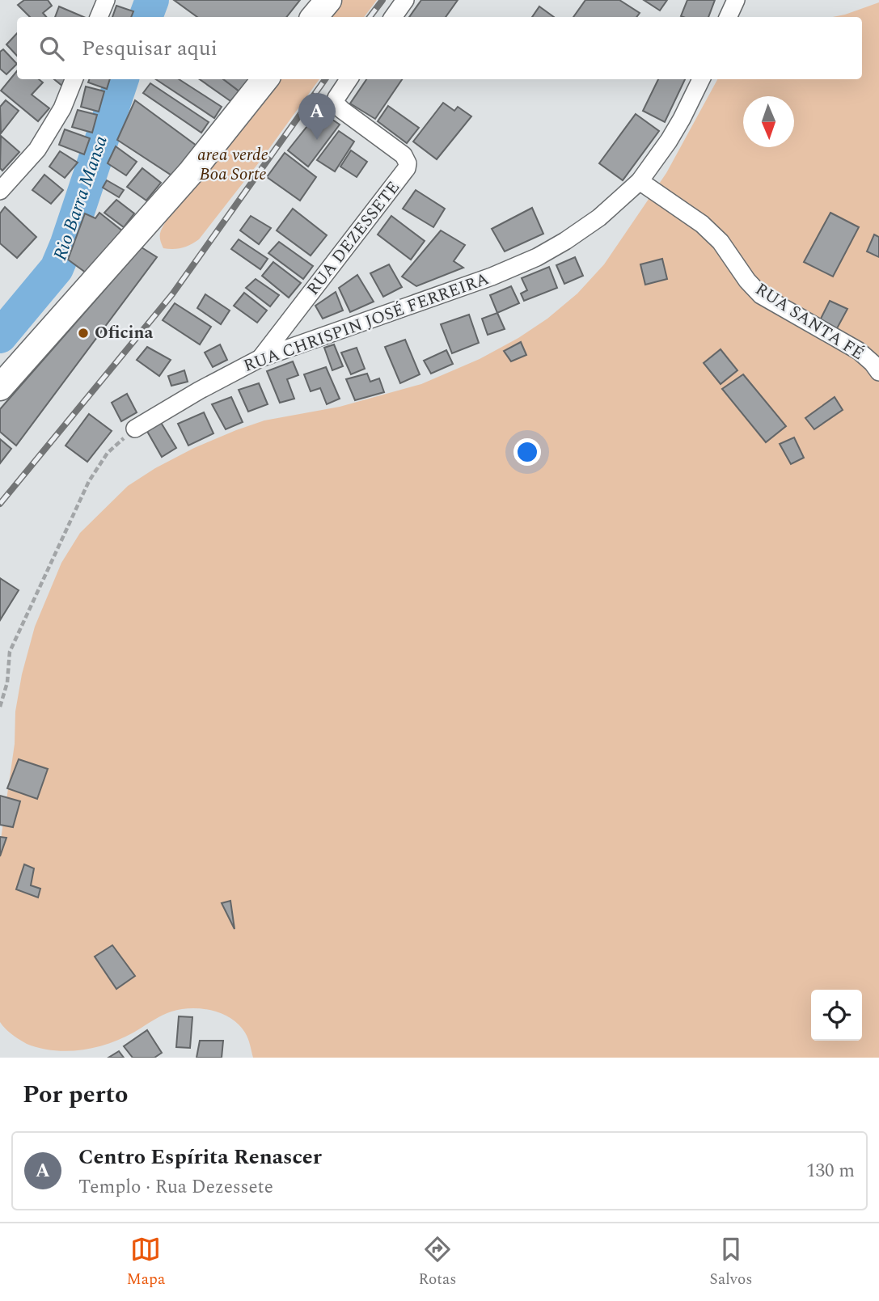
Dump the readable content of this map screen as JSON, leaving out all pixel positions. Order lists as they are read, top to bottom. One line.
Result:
{"streets":{"street":["RUA DEZESSETE","RUA SANTA FÉ","RUA CHRISPIN JOSÉ FERREIRA"]},"crossings":[["RUA DEZESSETE","RUA CHRISPIN JOSÉ FERREIRA"],["RUA SANTA FÉ","RUA CHRISPIN JOSÉ FERREIRA"]],"water":["Rio Barra Mansa"],"parks":["area verde Boa Sorte"],"places":["Oficina"],"north":"bottom","page":{"search":"Pesquisar aqui","pins":"A","heading":"Por perto","list":[{"mark":"A","name":"Centro Espírita Renascer","note":"Templo · Rua Dezessete","value":"130 m"}],"nav":["Mapa","Rotas","Salvos"]}}
